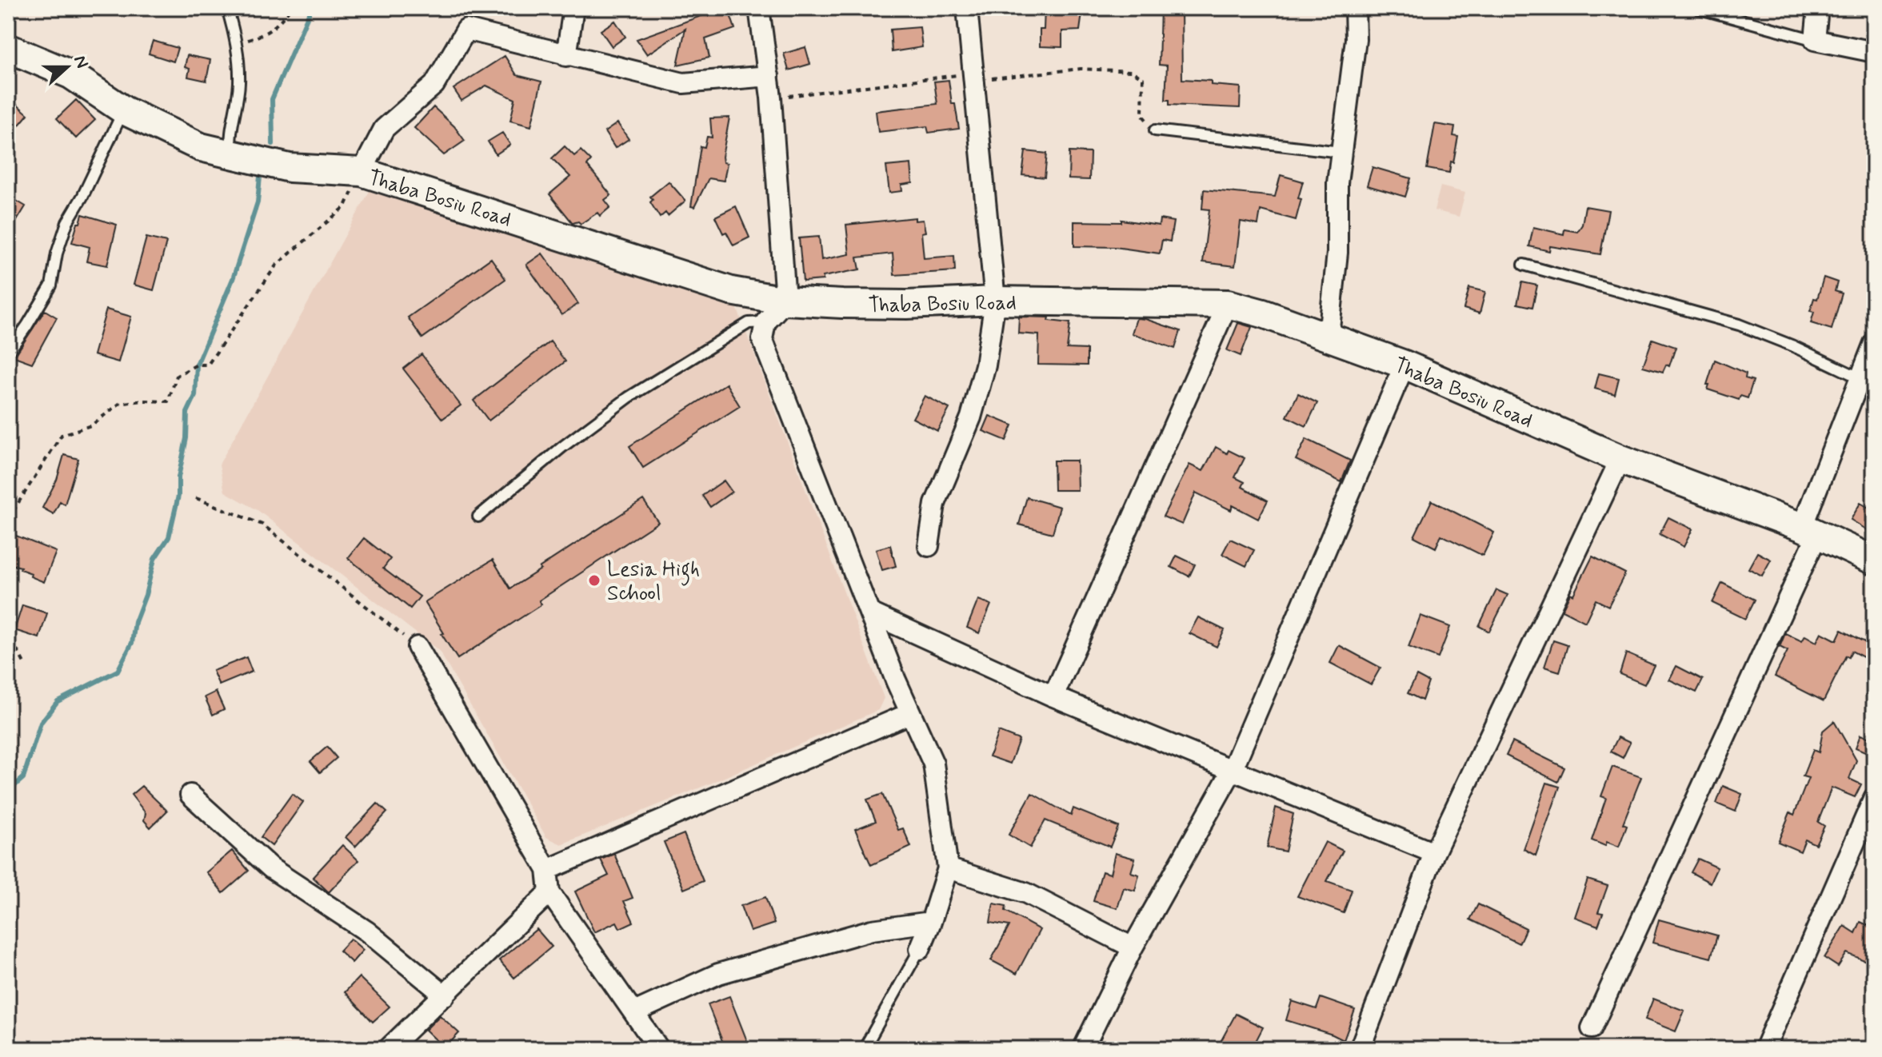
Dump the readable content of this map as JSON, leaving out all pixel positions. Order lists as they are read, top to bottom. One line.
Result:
{"streets":{"street":["Thaba Bosiu Road"]},"places":["Lesia High School"],"north":"right"}
